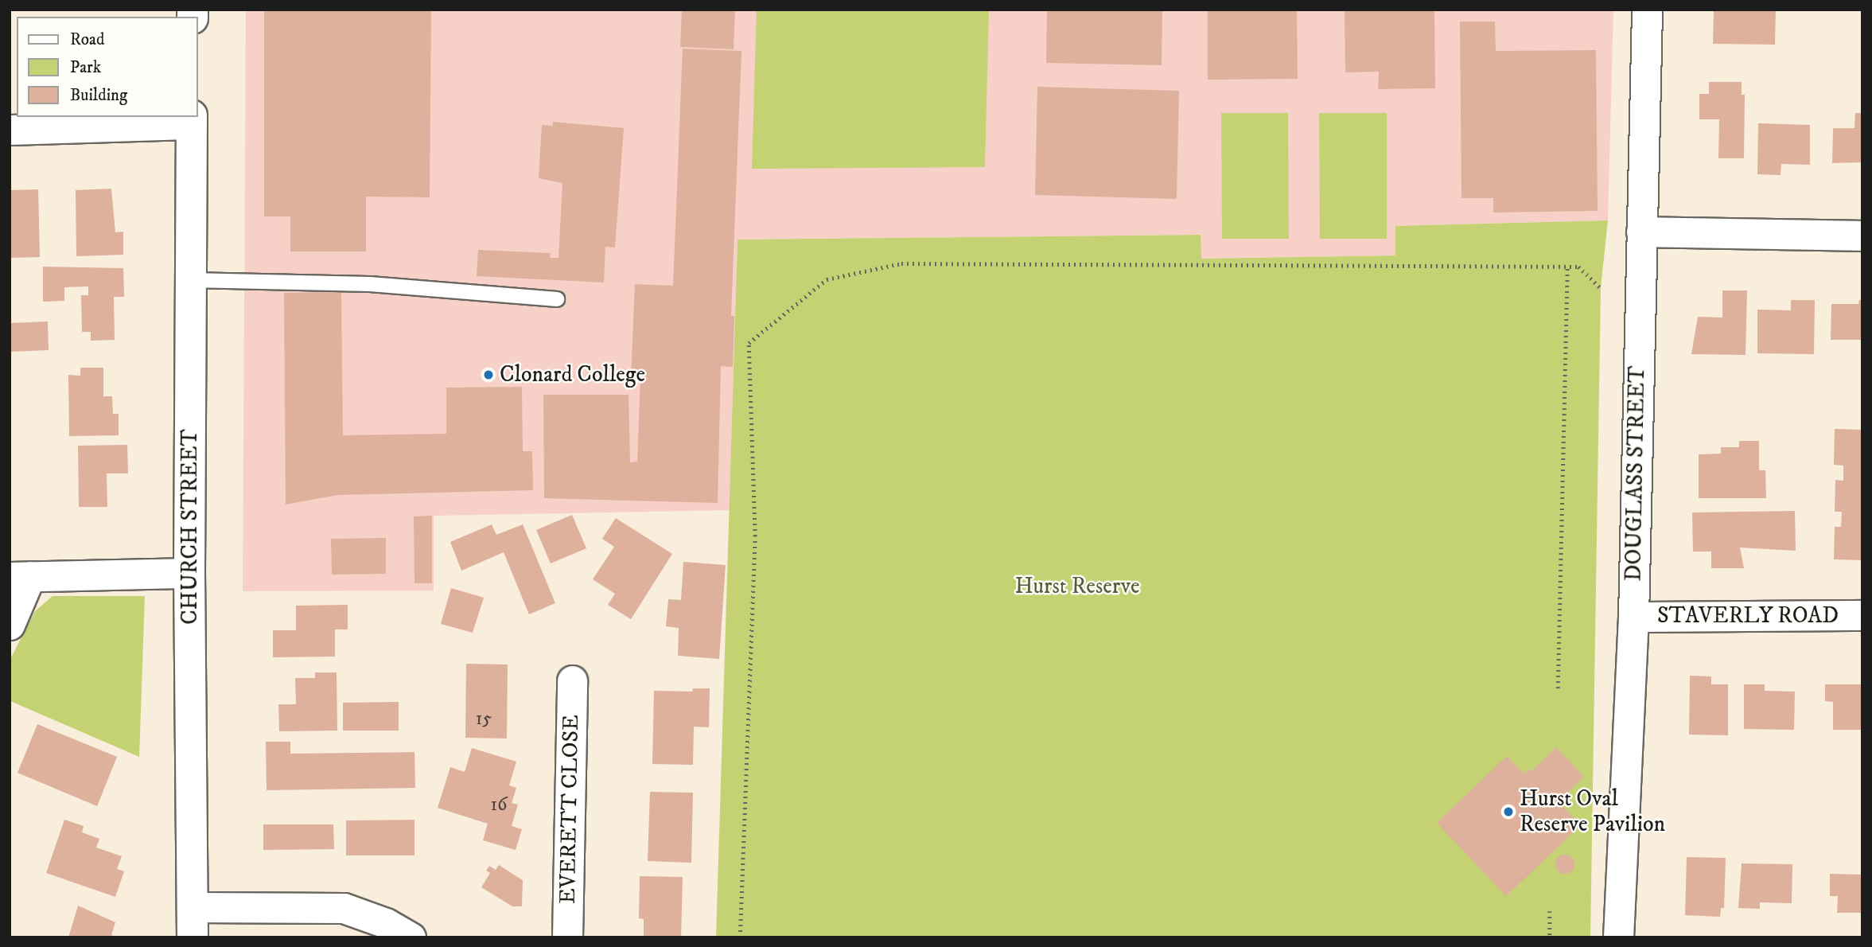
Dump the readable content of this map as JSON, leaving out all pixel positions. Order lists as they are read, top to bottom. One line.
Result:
{"streets":{"street":["DOUGLASS STREET","CHURCH STREET","STAVERLY ROAD","EVERETT CLOSE"]},"crossings":[["DOUGLASS STREET","STAVERLY ROAD"]],"parks":["Hurst Reserve"],"places":["Clonard College","Hurst Oval Reserve Pavilion"],"house_numbers":["15","16"],"legend":["Road","Park","Building"]}
